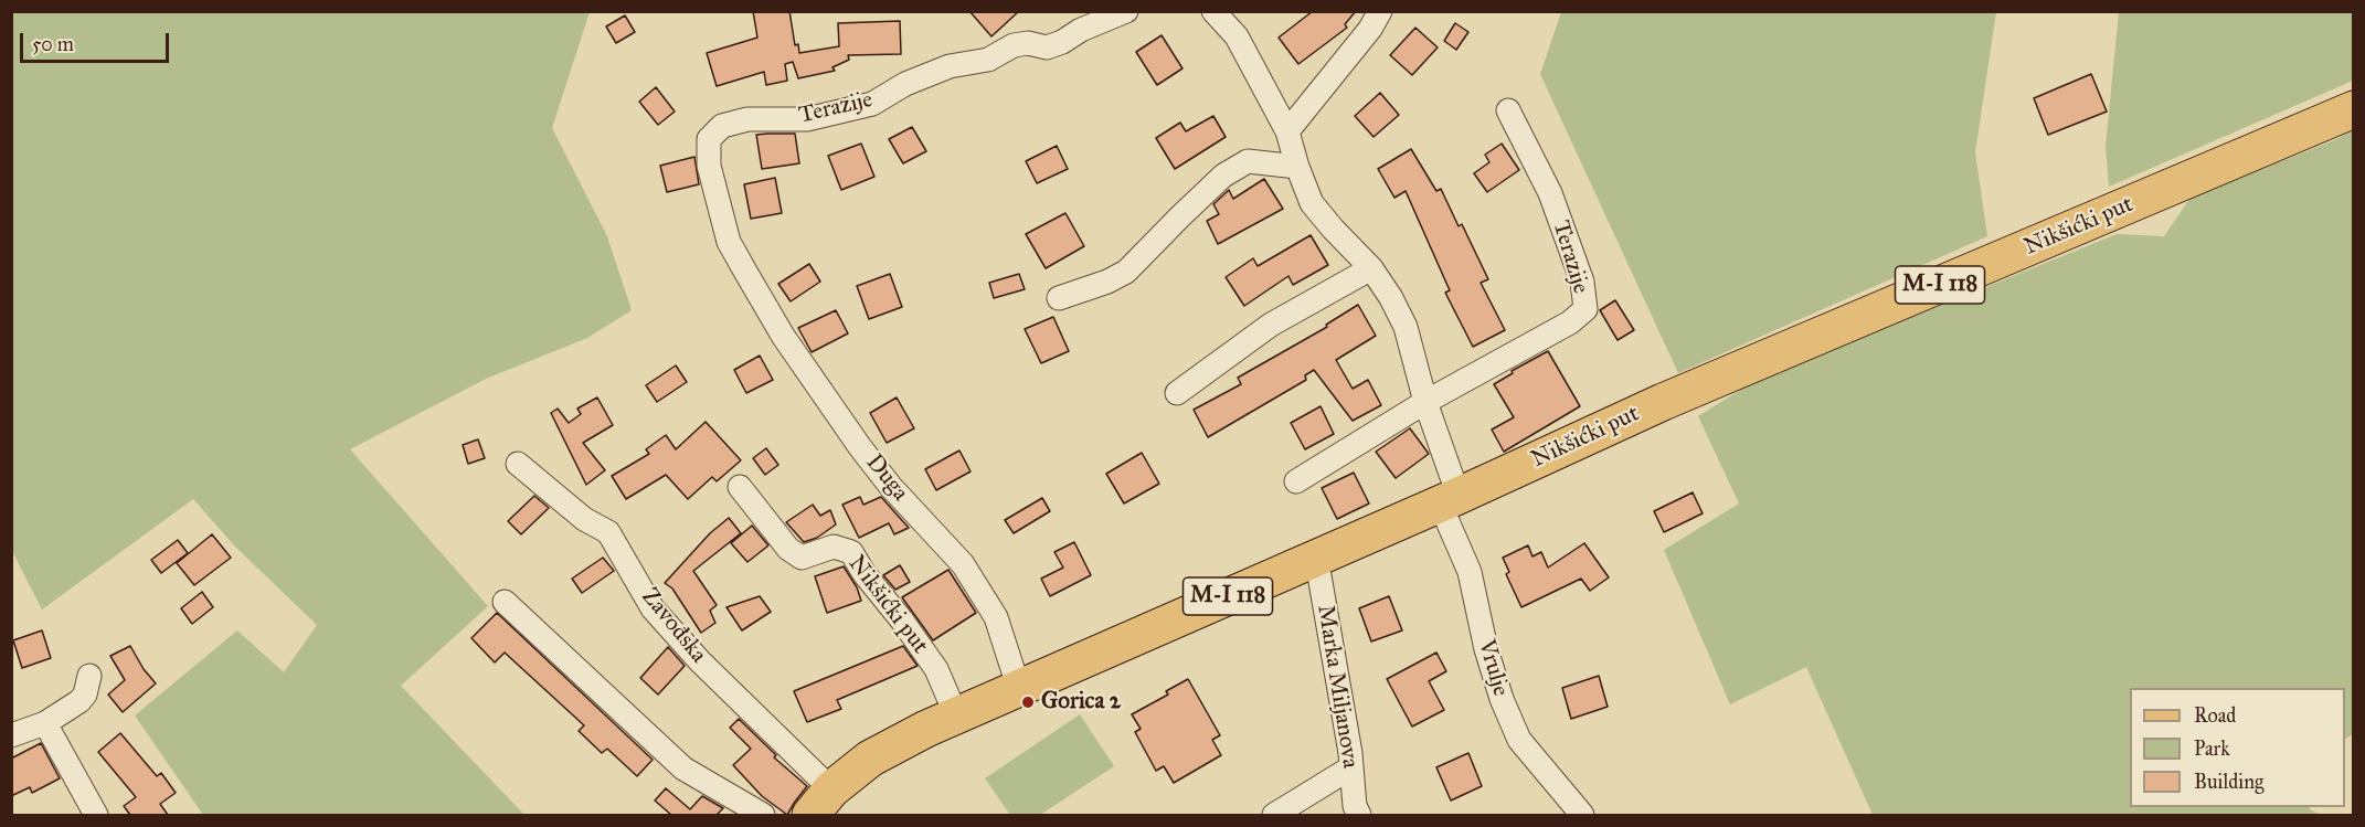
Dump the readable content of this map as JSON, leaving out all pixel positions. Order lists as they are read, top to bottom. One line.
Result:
{"streets":{"main road":["Nikšićki put","M-I 118"],"street":["Terazije","Duga","Zavođska","Vrulje","Marka Miljanova"]},"crossings":[["Terazije","Duga"],["Nikšićki put","Duga"],["Nikšićki put","Zavođska"],["Nikšićki put","Vrulje"],["Nikšićki put","Marka Miljanova"]],"places":["Gorica 2"],"legend":["Road","Park","Building"],"scale_bar":"50 m"}
